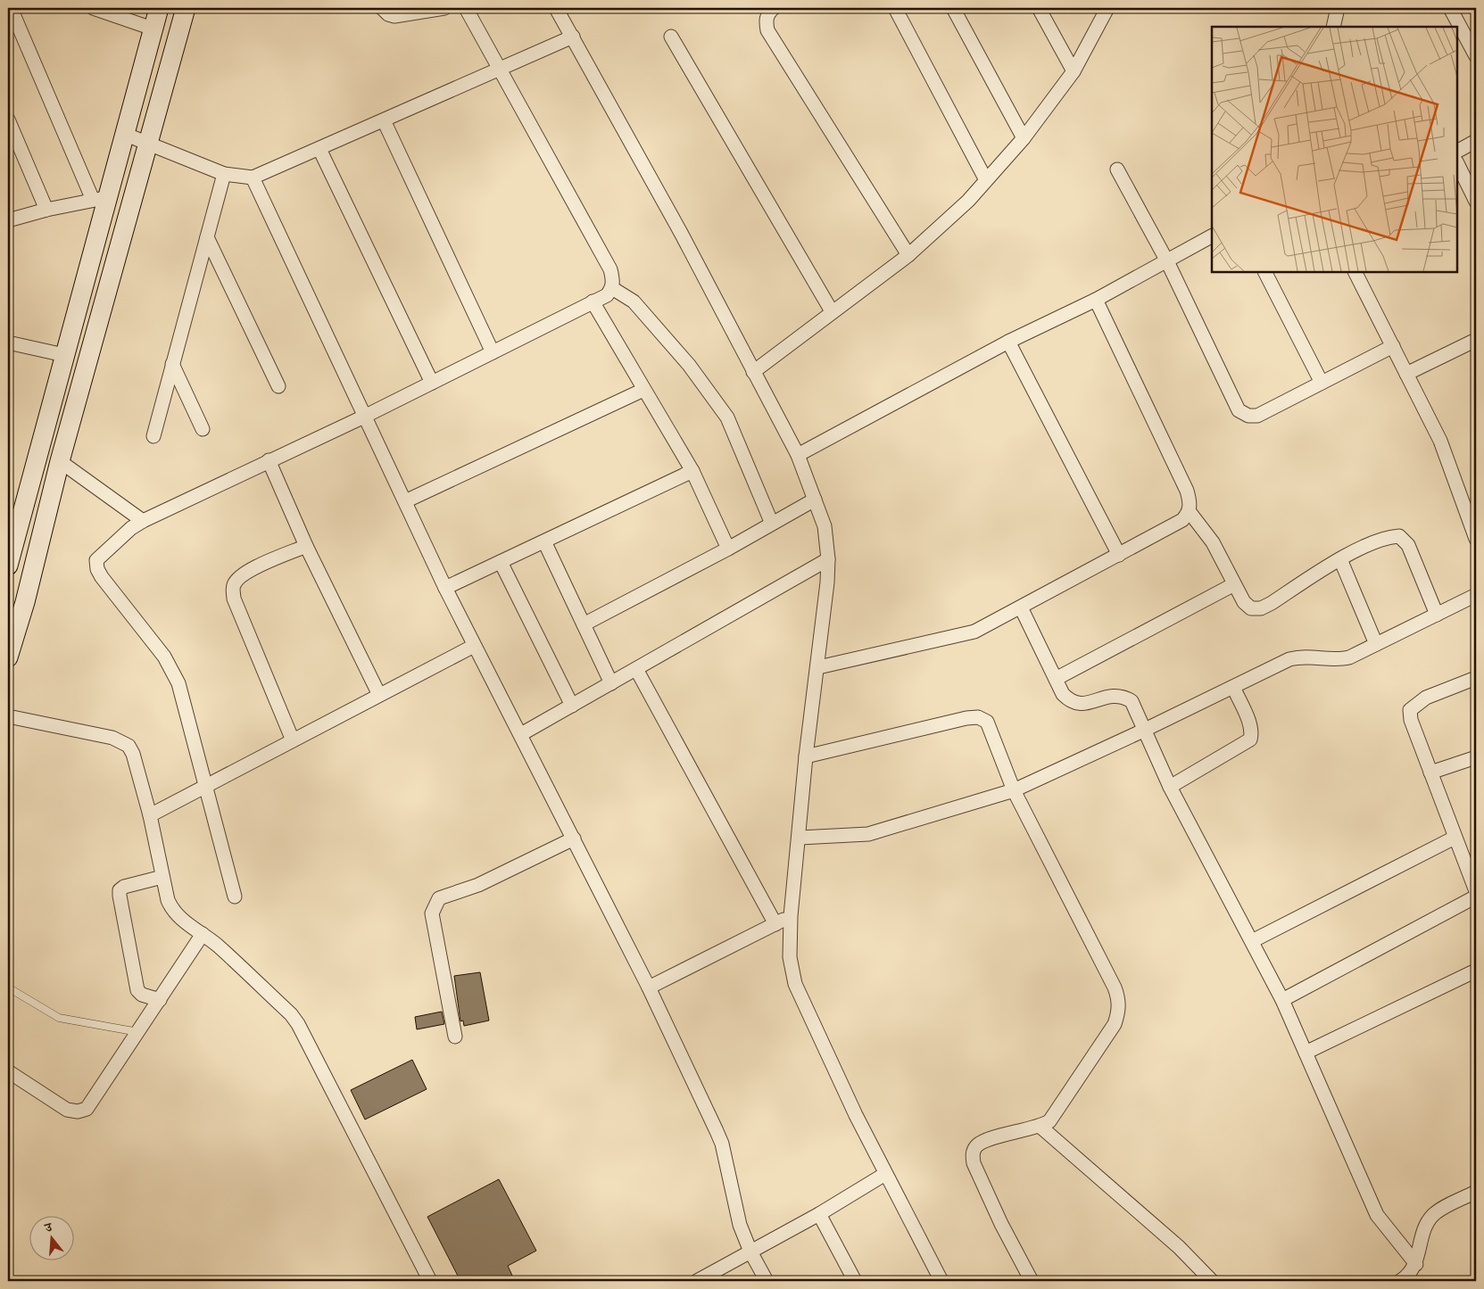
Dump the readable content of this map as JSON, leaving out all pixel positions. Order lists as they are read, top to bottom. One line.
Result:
{"north":"top"}
